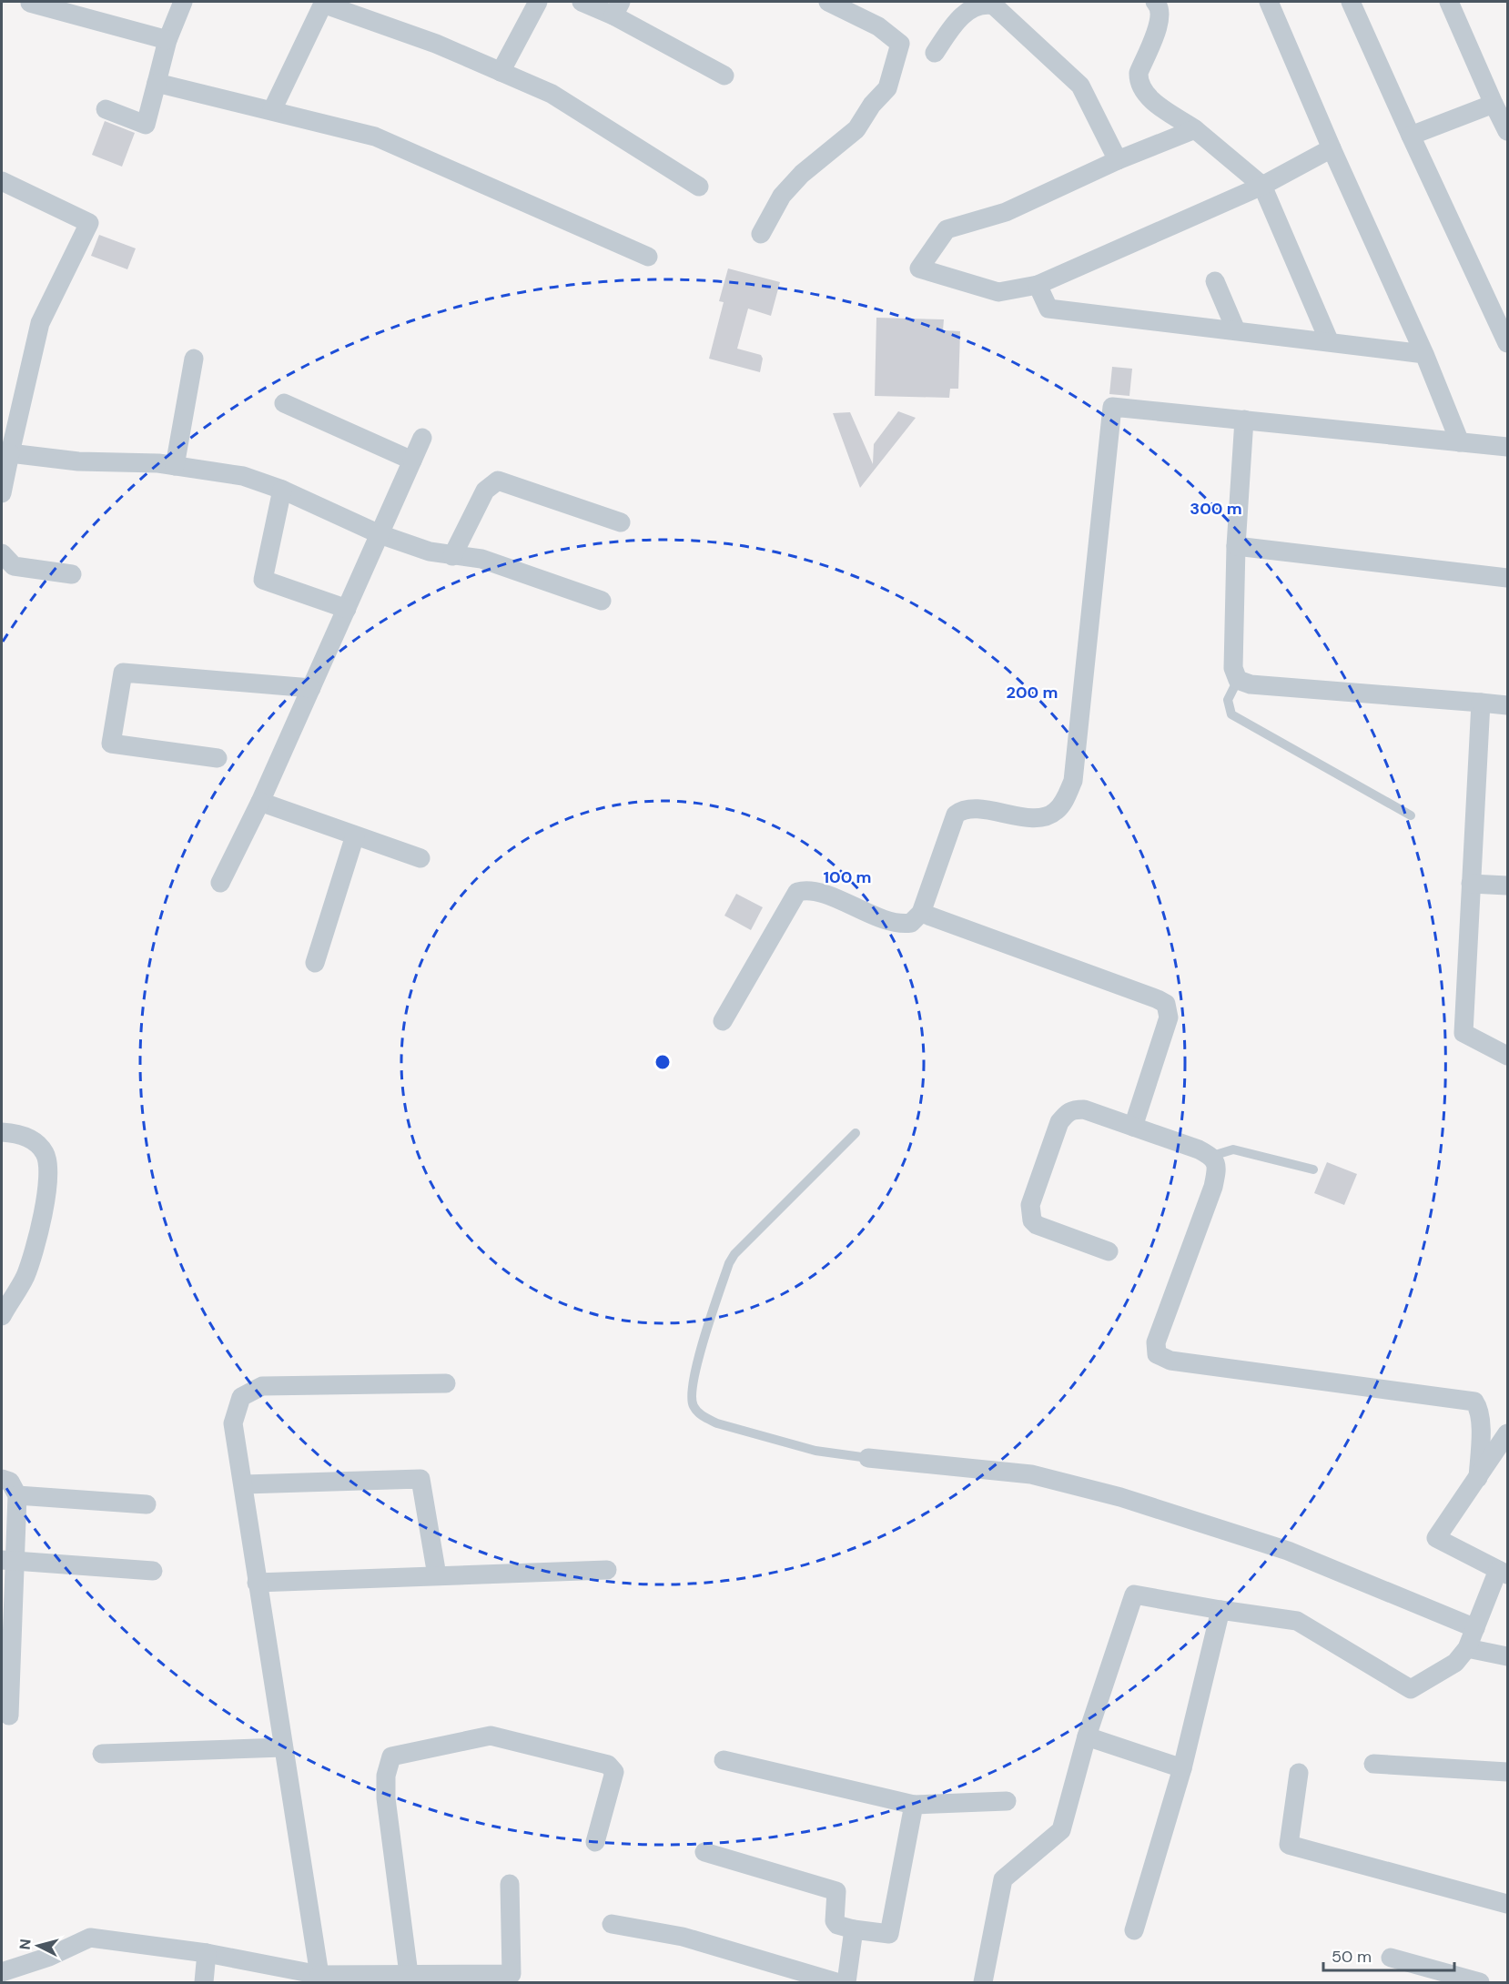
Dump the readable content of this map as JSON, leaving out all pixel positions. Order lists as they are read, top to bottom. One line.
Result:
{"scale_bar":"50 m","north":"left","rings":["300 m","200 m","100 m"]}
